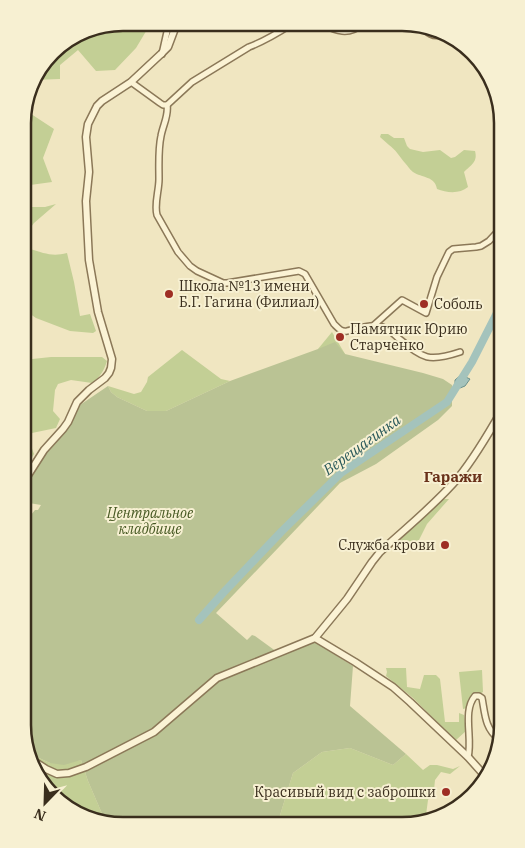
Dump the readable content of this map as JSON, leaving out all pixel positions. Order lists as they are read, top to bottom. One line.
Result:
{"districts":["Гаражи"],"water":["Верещагинка"],"parks":["Центральное кладбище"],"places":["Школа №13 имени Б.Г. Гагина (Филиал)","Соболь","Памятник Юрию Старченко","Служба крови","Красивый вид с заброшки"],"north":"bottom left"}
